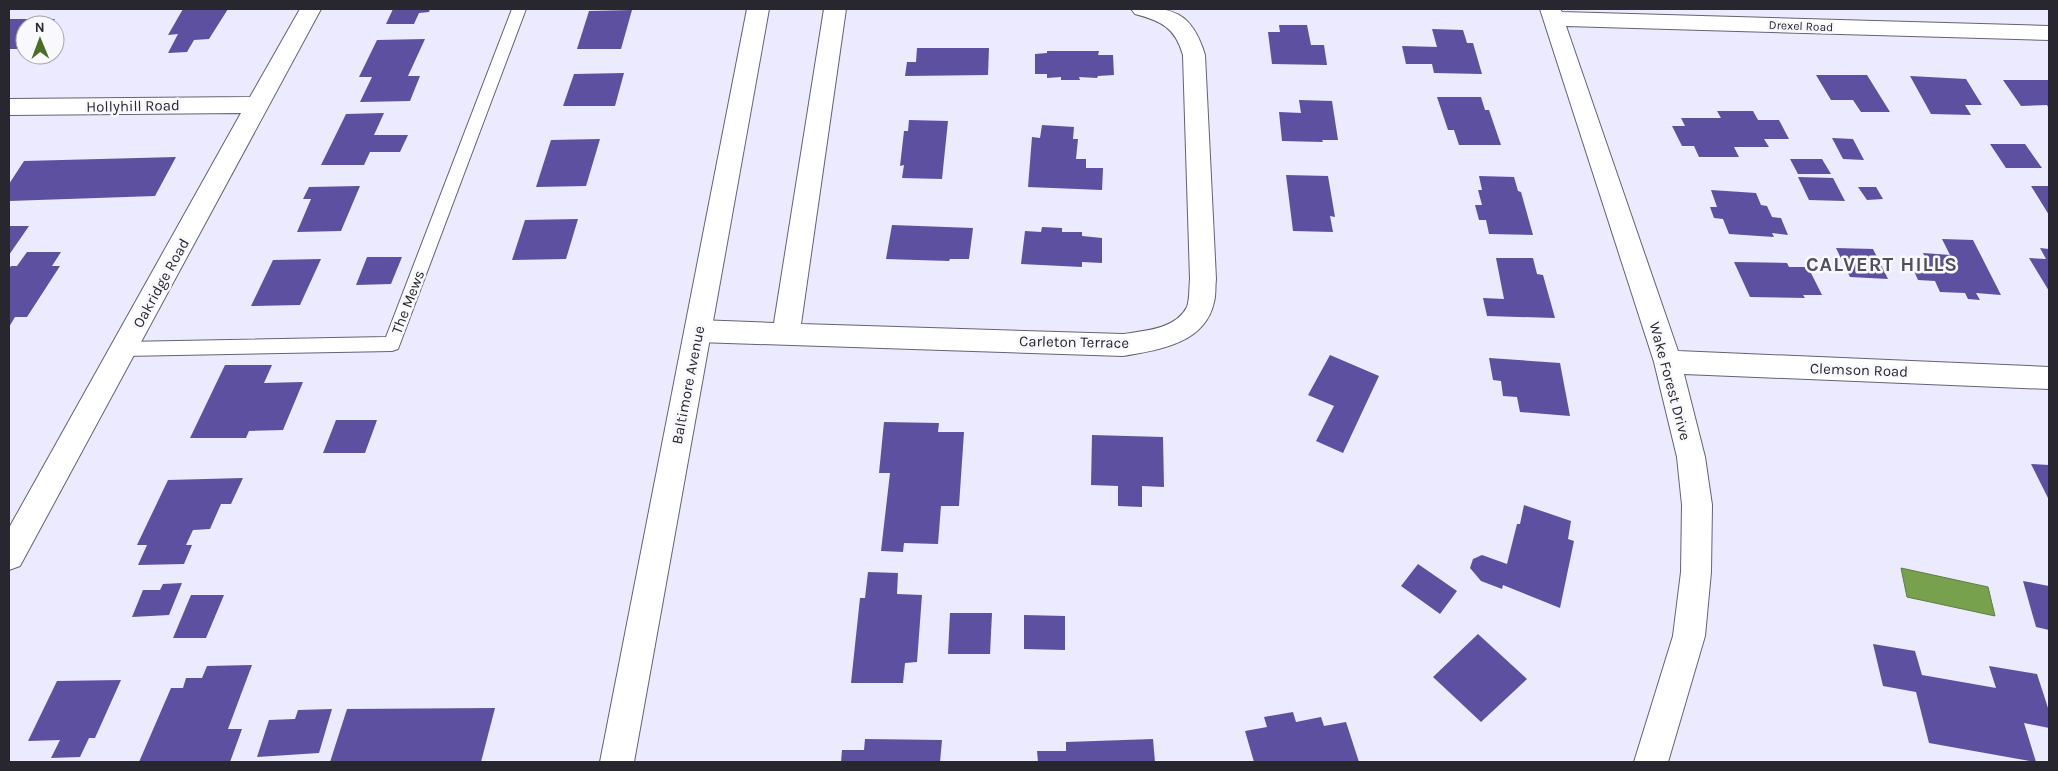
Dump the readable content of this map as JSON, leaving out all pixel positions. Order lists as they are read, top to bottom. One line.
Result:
{"streets":{"street":["Drexel Road","Hollyhill Road","Oakridge Road","Carleton Terrace","Clemson Road","Wake Forest Drive","Baltimore Avenue"],"lane":["The Mews"]},"crossings":[["Drexel Road","Wake Forest Drive"],["Hollyhill Road","Oakridge Road"],["Oakridge Road","The Mews"],["Carleton Terrace","Baltimore Avenue"],["Clemson Road","Wake Forest Drive"]],"districts":["CALVERT HILLS"],"north":"top"}
